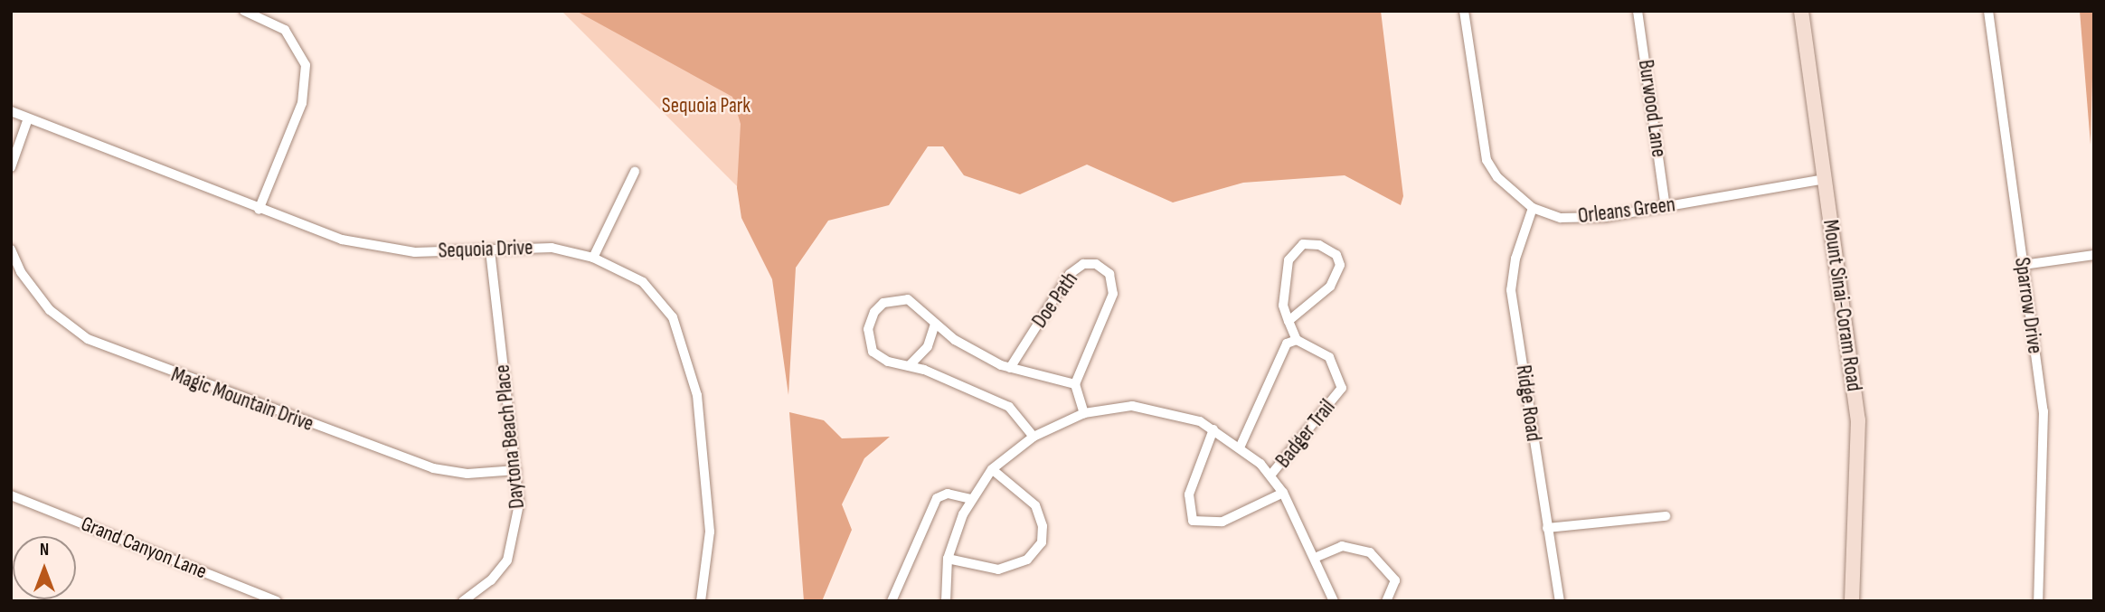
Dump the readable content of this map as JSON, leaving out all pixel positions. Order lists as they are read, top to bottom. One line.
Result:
{"streets":{"main road":["Mount Sinai-Coram Road"],"street":["Burwood Lane","Orleans Green","Sequoia Drive","Doe Path","Sparrow Drive","Magic Mountain Drive","Ridge Road","Badger Trail","Daytona Beach Place","Grand Canyon Lane"]},"crossings":[["Burwood Lane","Orleans Green"],["Orleans Green","Mount Sinai-Coram Road"],["Orleans Green","Ridge Road"],["Sequoia Drive","Daytona Beach Place"],["Magic Mountain Drive","Daytona Beach Place"]],"parks":["Sequoia Park"],"north":"top"}
